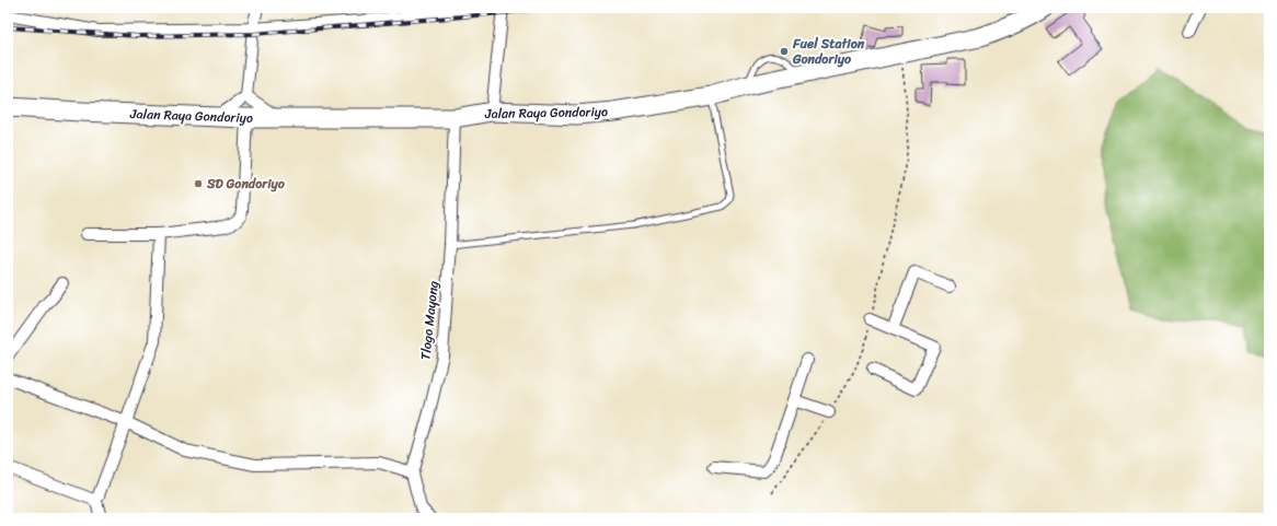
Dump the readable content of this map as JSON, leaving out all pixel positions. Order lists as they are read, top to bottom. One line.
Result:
{"streets":{"highway":["Jalan Raya Gondoriyo"],"street":["Tlogo Mayong"]},"crossings":[["Jalan Raya Gondoriyo","Tlogo Mayong"]],"places":["Fuel Station Gondoriyo","SD Gondoriyo"]}
